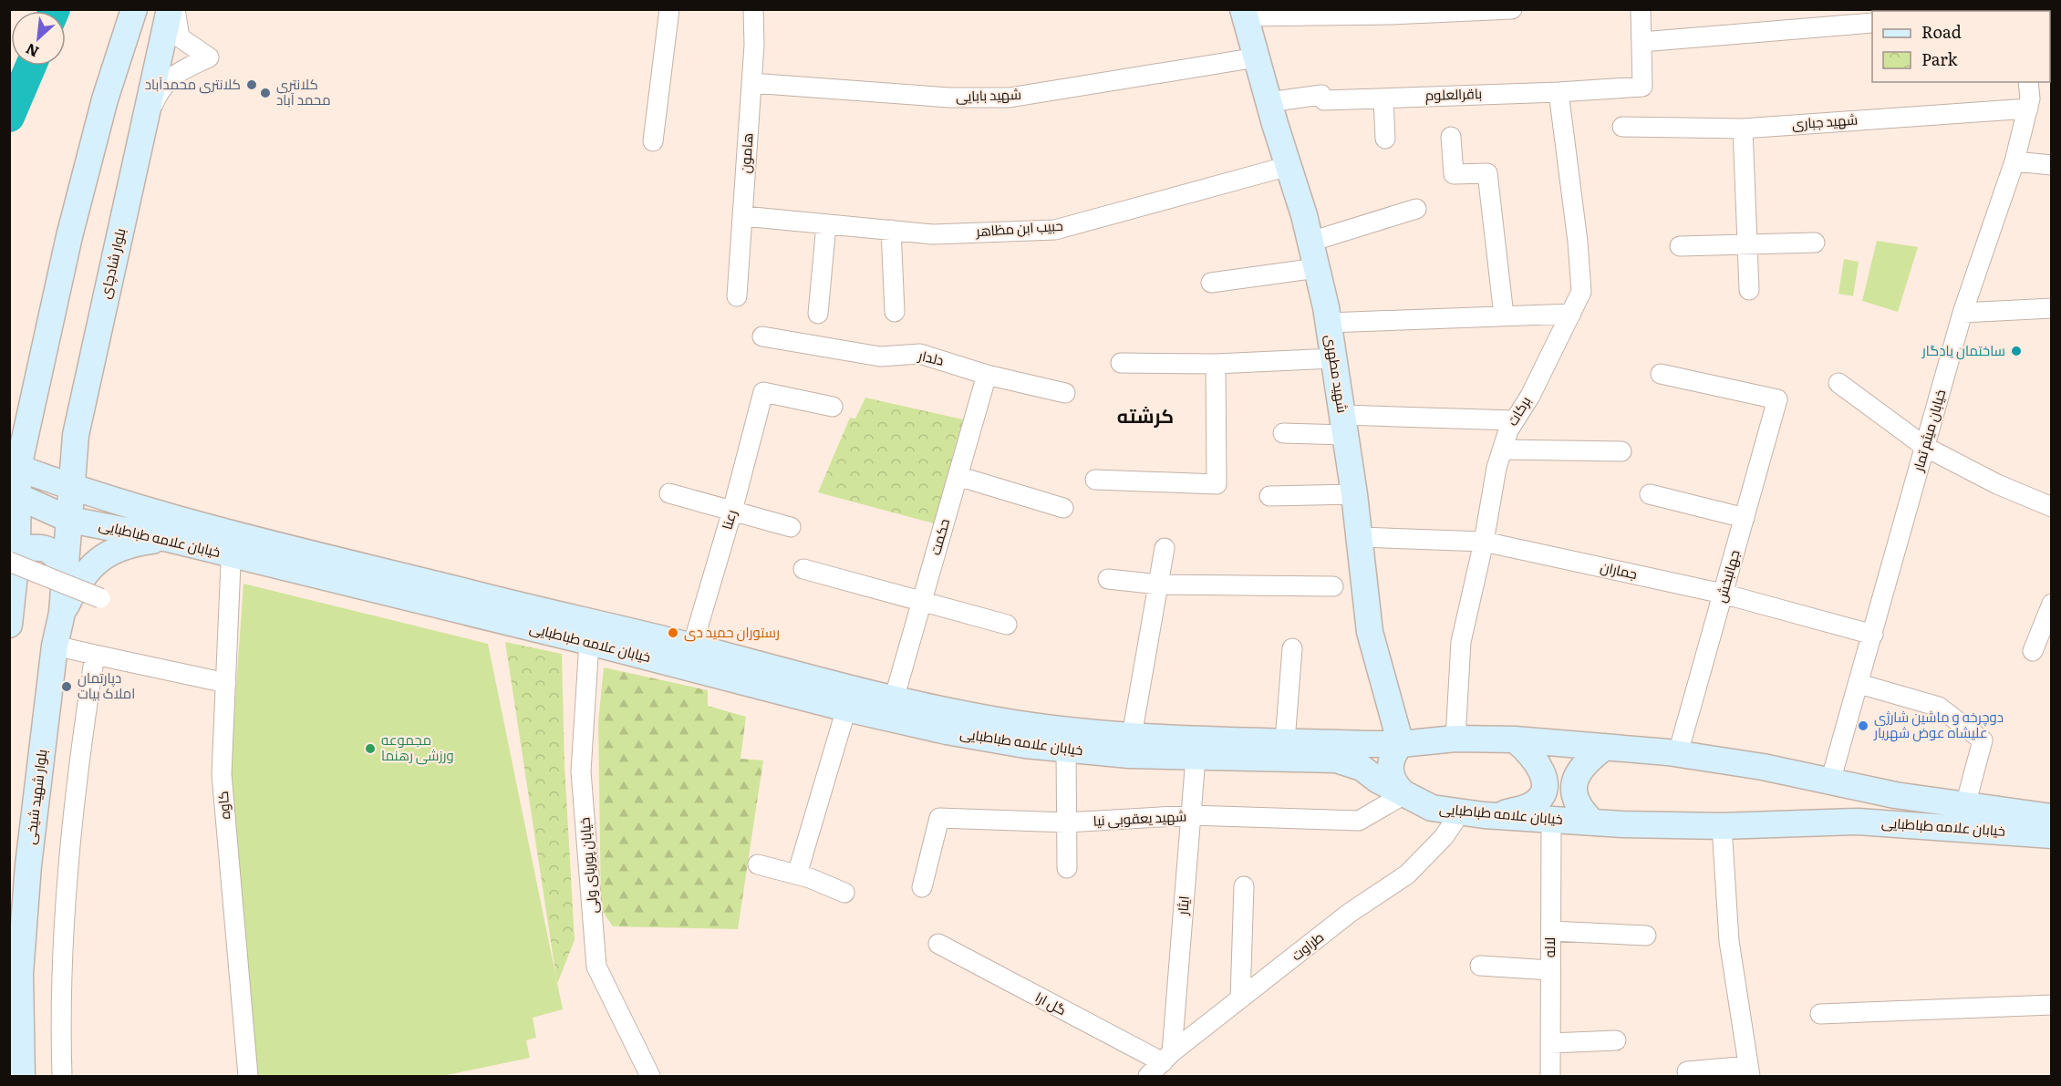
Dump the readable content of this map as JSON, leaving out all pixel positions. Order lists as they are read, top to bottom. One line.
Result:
{"streets":{"street":["باقرالعلوم","شهید بابایی","شهید جباری","هامون","حبیب ابن مظاهر","بلوار شادچای","دلدار","شهید مطهری","برکات","خیابان میثم تمار","رعنا","حکمت","خیابان علامه طباطبایی","جماران","جهانبخش","بلوار شهید شیخی","کاوه","شهید یعقوبی نیا","خیابان پوریای ولی","ایثار","طراوت","لاله","گل ارا"]},"crossings":[["باقرالعلوم","شهید مطهری"],["باقرالعلوم","برکات"],["شهید بابایی","هامون"],["شهید بابایی","شهید مطهری"],["شهید جباری","خیابان میثم تمار"],["هامون","حبیب ابن مظاهر"],["حبیب ابن مظاهر","شهید مطهری"],["بلوار شادچای","خیابان علامه طباطبایی"],["بلوار شادچای","بلوار شهید شیخی"],["دلدار","حکمت"],["شهید مطهری","خیابان علامه طباطبایی"],["شهید مطهری","جماران"],["برکات","خیابان علامه طباطبایی"],["برکات","جماران"],["خیابان میثم تمار","خیابان علامه طباطبایی"],["خیابان میثم تمار","جماران"],["رعنا","خیابان علامه طباطبایی"],["حکمت","خیابان علامه طباطبایی"],["خیابان علامه طباطبایی","جهانبخش"],["خیابان علامه طباطبایی","بلوار شهید شیخی"],["خیابان علامه طباطبایی","کاوه"],["خیابان علامه طباطبایی","شهید یعقوبی نیا"],["خیابان علامه طباطبایی","خیابان پوریای ولی"],["خیابان علامه طباطبایی","ایثار"],["خیابان علامه طباطبایی","طراوت"],["خیابان علامه طباطبایی","لاله"],["جماران","جهانبخش"],["شهید یعقوبی نیا","ایثار"],["ایثار","طراوت"],["ایثار","گل ارا"],["طراوت","گل ارا"]],"districts":["کرشته"],"places":["کلانتری محمدآباد","کلانتری محمد آباد","ساختمان یادگار","رستوران حمید دی","دپارتمان املاک بیات","دوچرخه و ماشین شارژی علیشاه عوض شهریار","مجموعه ورزشی رهنما"],"legend":["Road","Park"],"north":"bottom left"}
